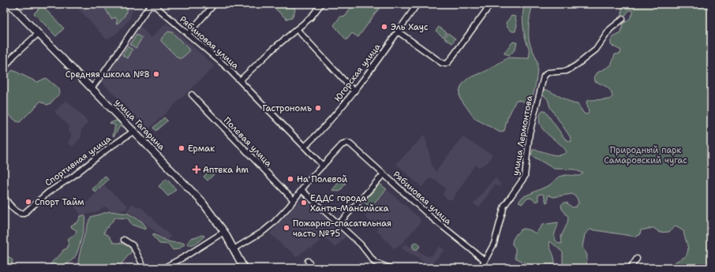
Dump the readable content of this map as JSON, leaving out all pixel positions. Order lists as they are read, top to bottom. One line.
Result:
{"streets":{"main road":["улица Гагарина"],"street":["Рябиновая улица","Югорская улица","улица Лермонтова","Полевая улица","Спортивная улица"]},"crossings":[["Рябиновая улица","Югорская улица"],["Рябиновая улица","улица Гагарина"],["Рябиновая улица","улица Лермонтова"],["улица Гагарина","Спортивная улица"]],"parks":["Природный парк Самаровский чугас"],"places":{"other":["Эль Хаус","Средняя школа №8","Гастрономъ","Ермак","На Полевой","Спорт Тайм","ЕДДС города Ханты-Мансийска","Пожарно-спасательная часть №75"],"health":["Аптека hm"]}}
